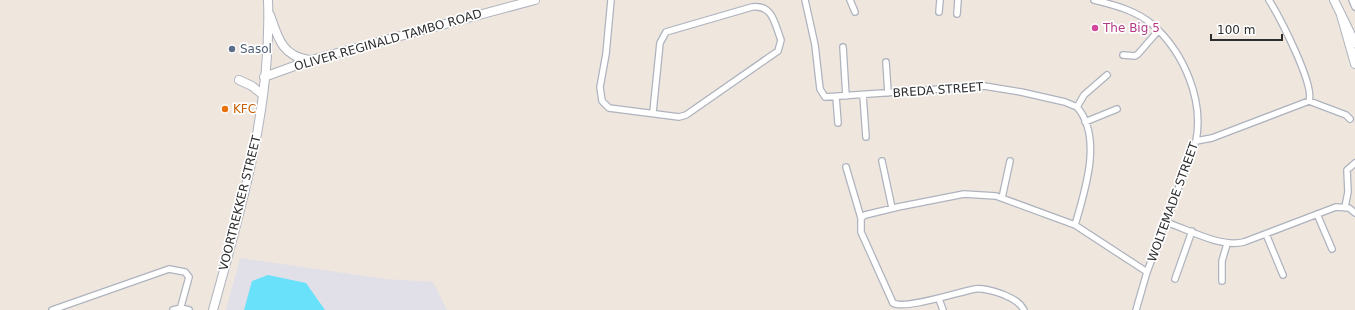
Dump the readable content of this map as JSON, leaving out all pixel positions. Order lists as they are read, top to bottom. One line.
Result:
{"streets":{"main road":["OLIVER REGINALD TAMBO ROAD","VOORTREKKER STREET"],"street":["BREDA STREET","WOLTEMADE STREET"]},"crossings":[["OLIVER REGINALD TAMBO ROAD","VOORTREKKER STREET"]],"places":["The Big 5","Sasol","KFC"],"scale_bar":"100 m"}
